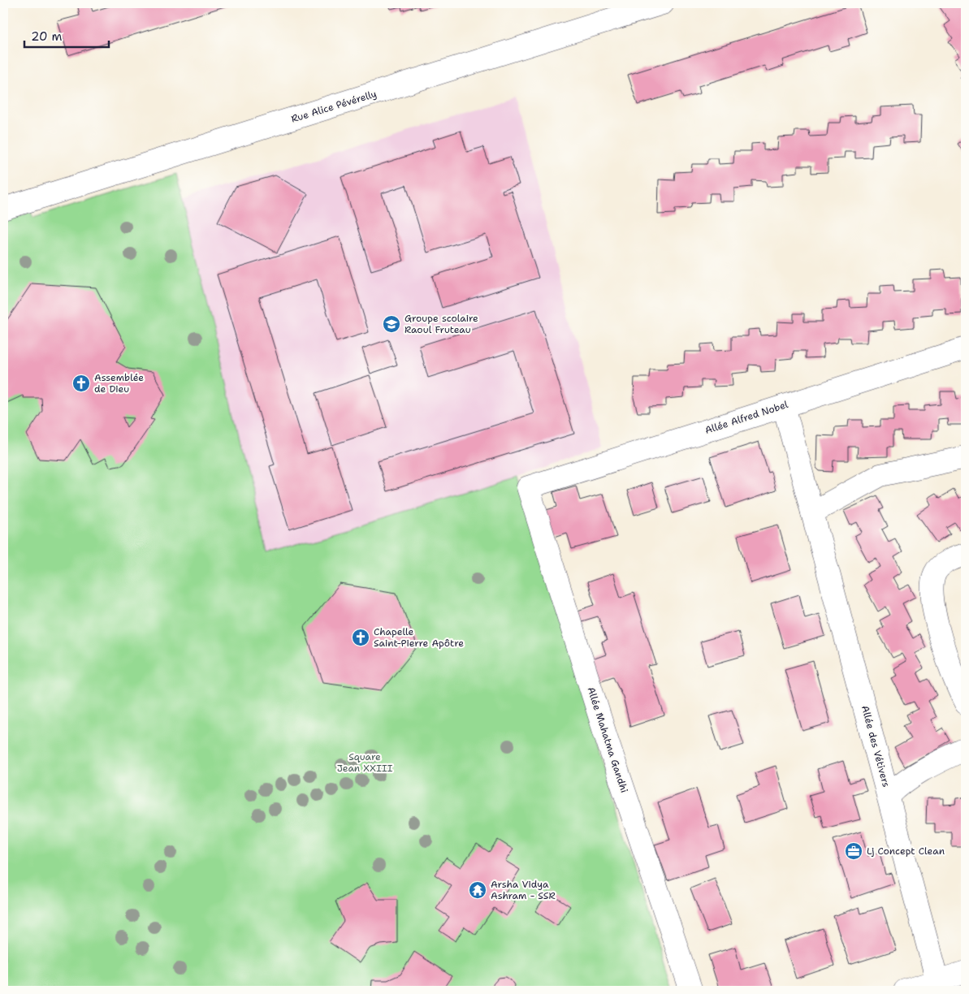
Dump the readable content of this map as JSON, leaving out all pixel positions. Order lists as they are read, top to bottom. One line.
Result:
{"streets":{"street":["Rue Alice Pévérelly","Allée Alfred Nobel","Allée Mahatma Gandhi","Allée des Vétivers"]},"crossings":[["Allée Alfred Nobel","Allée Mahatma Gandhi"],["Allée Alfred Nobel","Allée des Vétivers"]],"parks":["Square Jean XXIII"],"places":{"school or university":["Groupe scolaire Raoul Fruteau"],"church":["Assemblée de Dieu","Chapelle Saint-Pierre Apôtre"],"office":["Lj Concept Clean"],"temple":["Arsha Vidya Ashram - SSR"]},"scale_bar":"20 m"}
